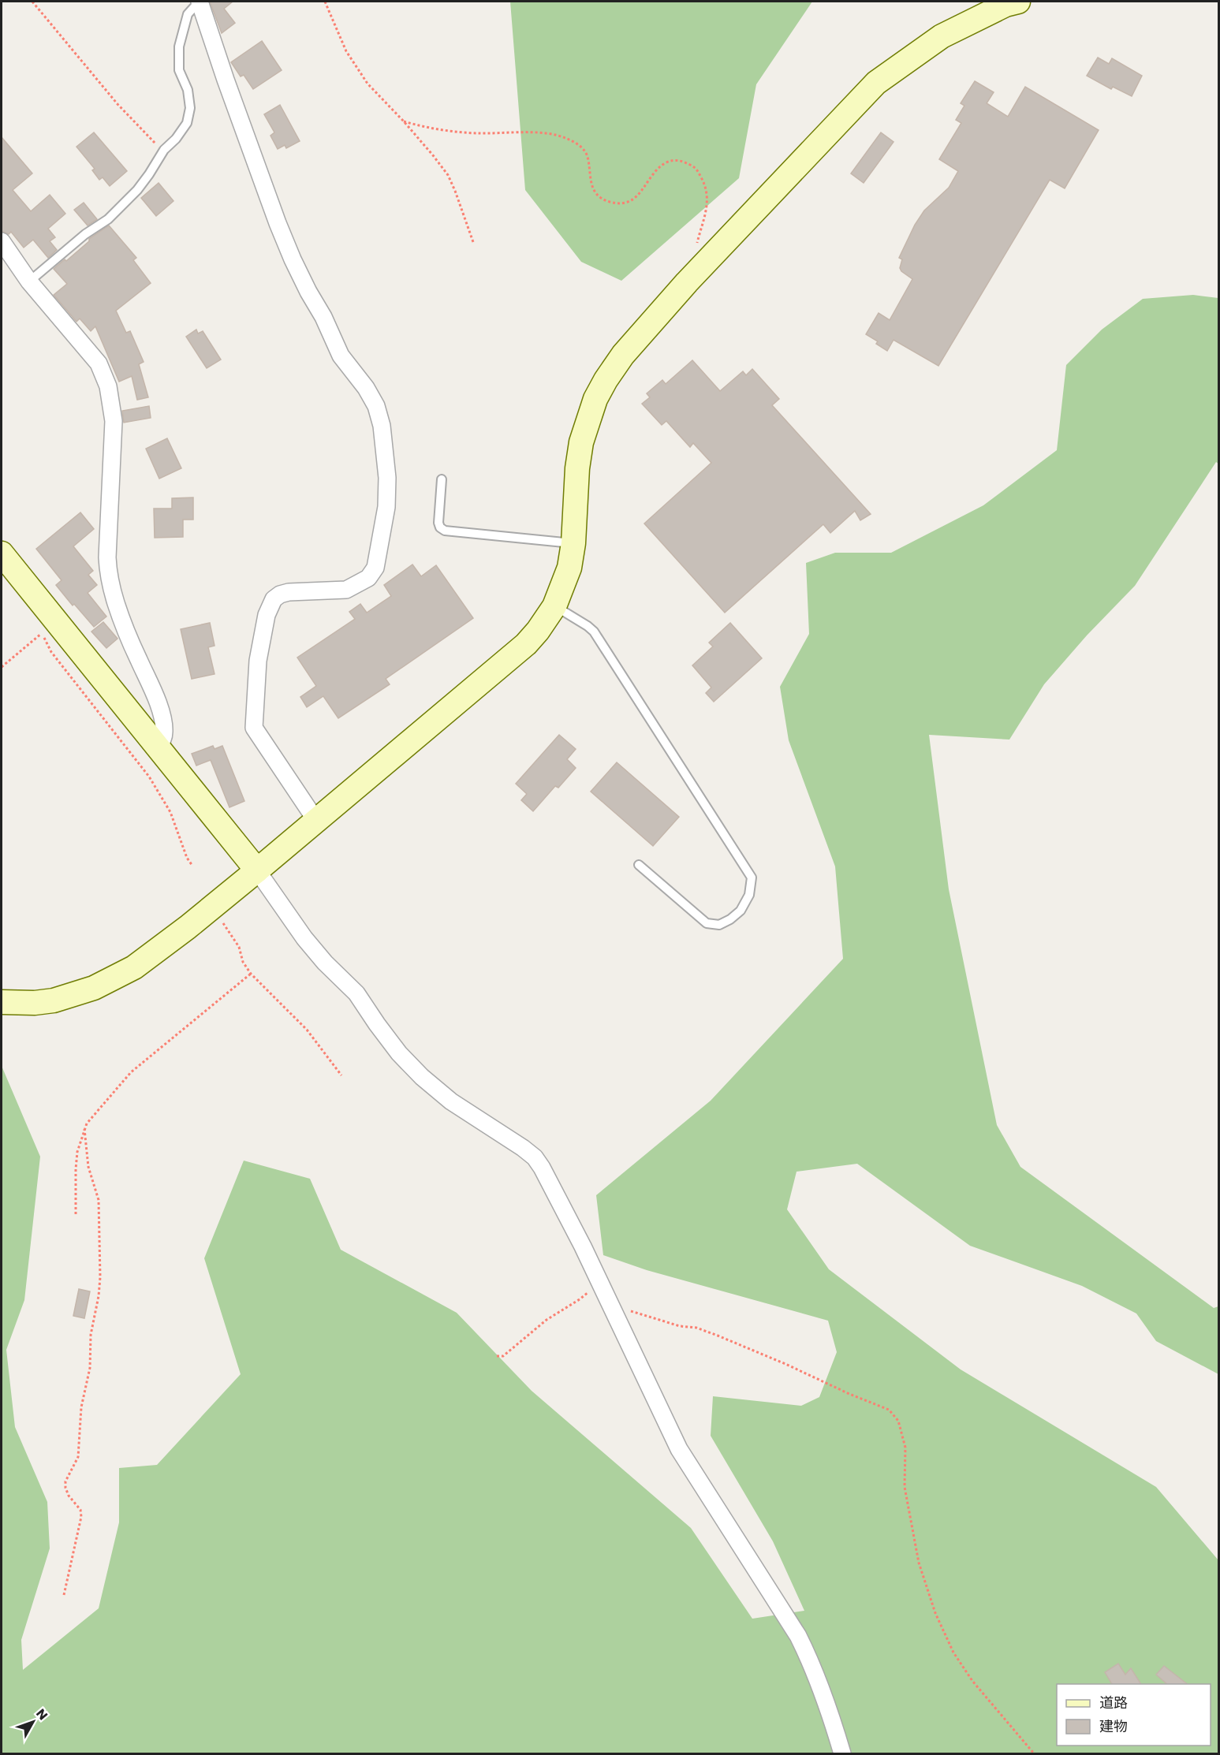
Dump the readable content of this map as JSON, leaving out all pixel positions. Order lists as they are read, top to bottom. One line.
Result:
{"legend":["道路","建物"],"north":"top right"}
